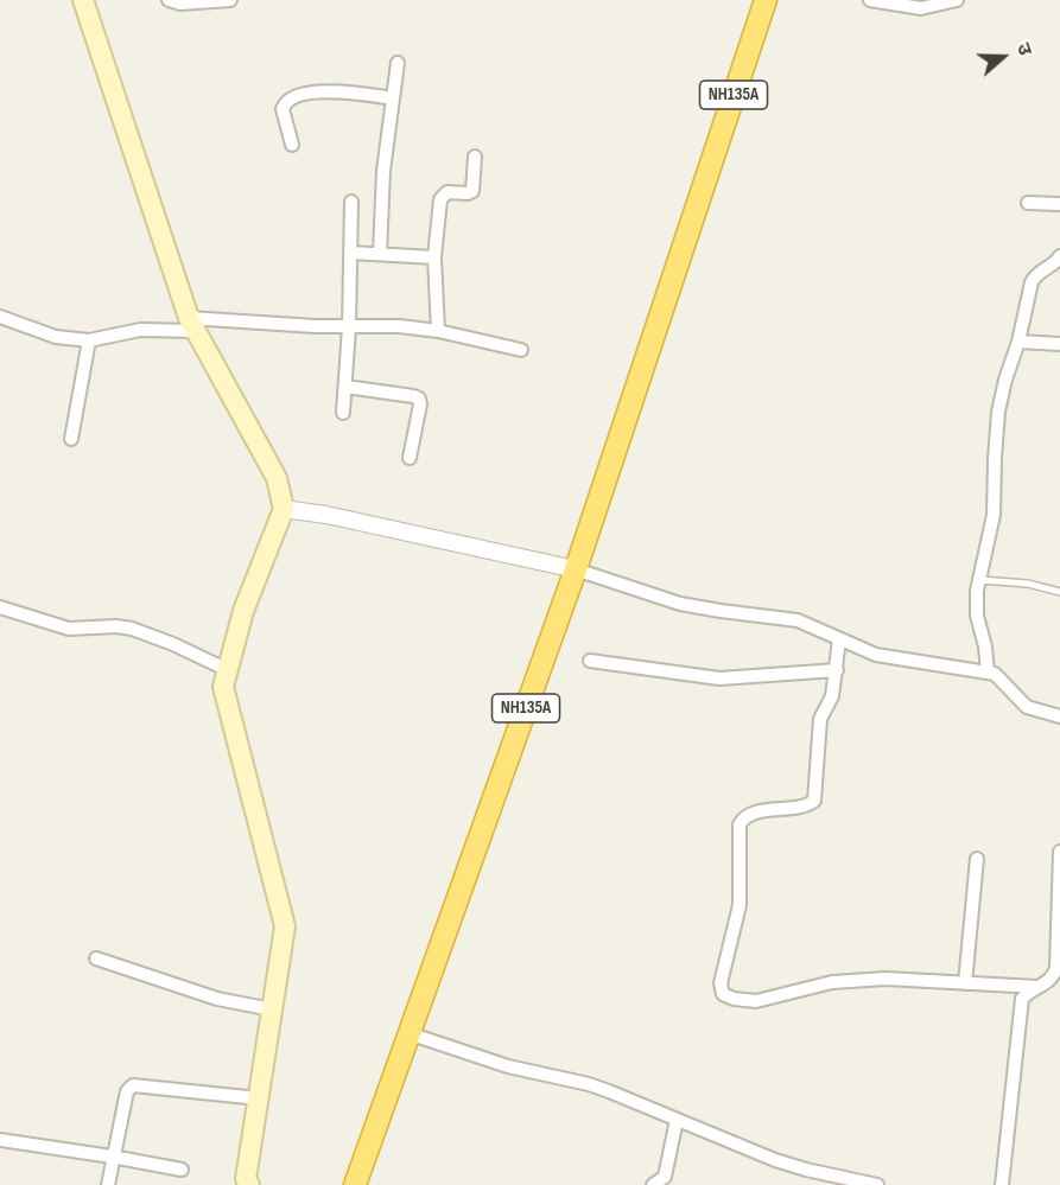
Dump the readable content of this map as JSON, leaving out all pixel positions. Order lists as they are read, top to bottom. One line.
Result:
{"streets":{"highway":["NH135A"]},"north":"right"}
